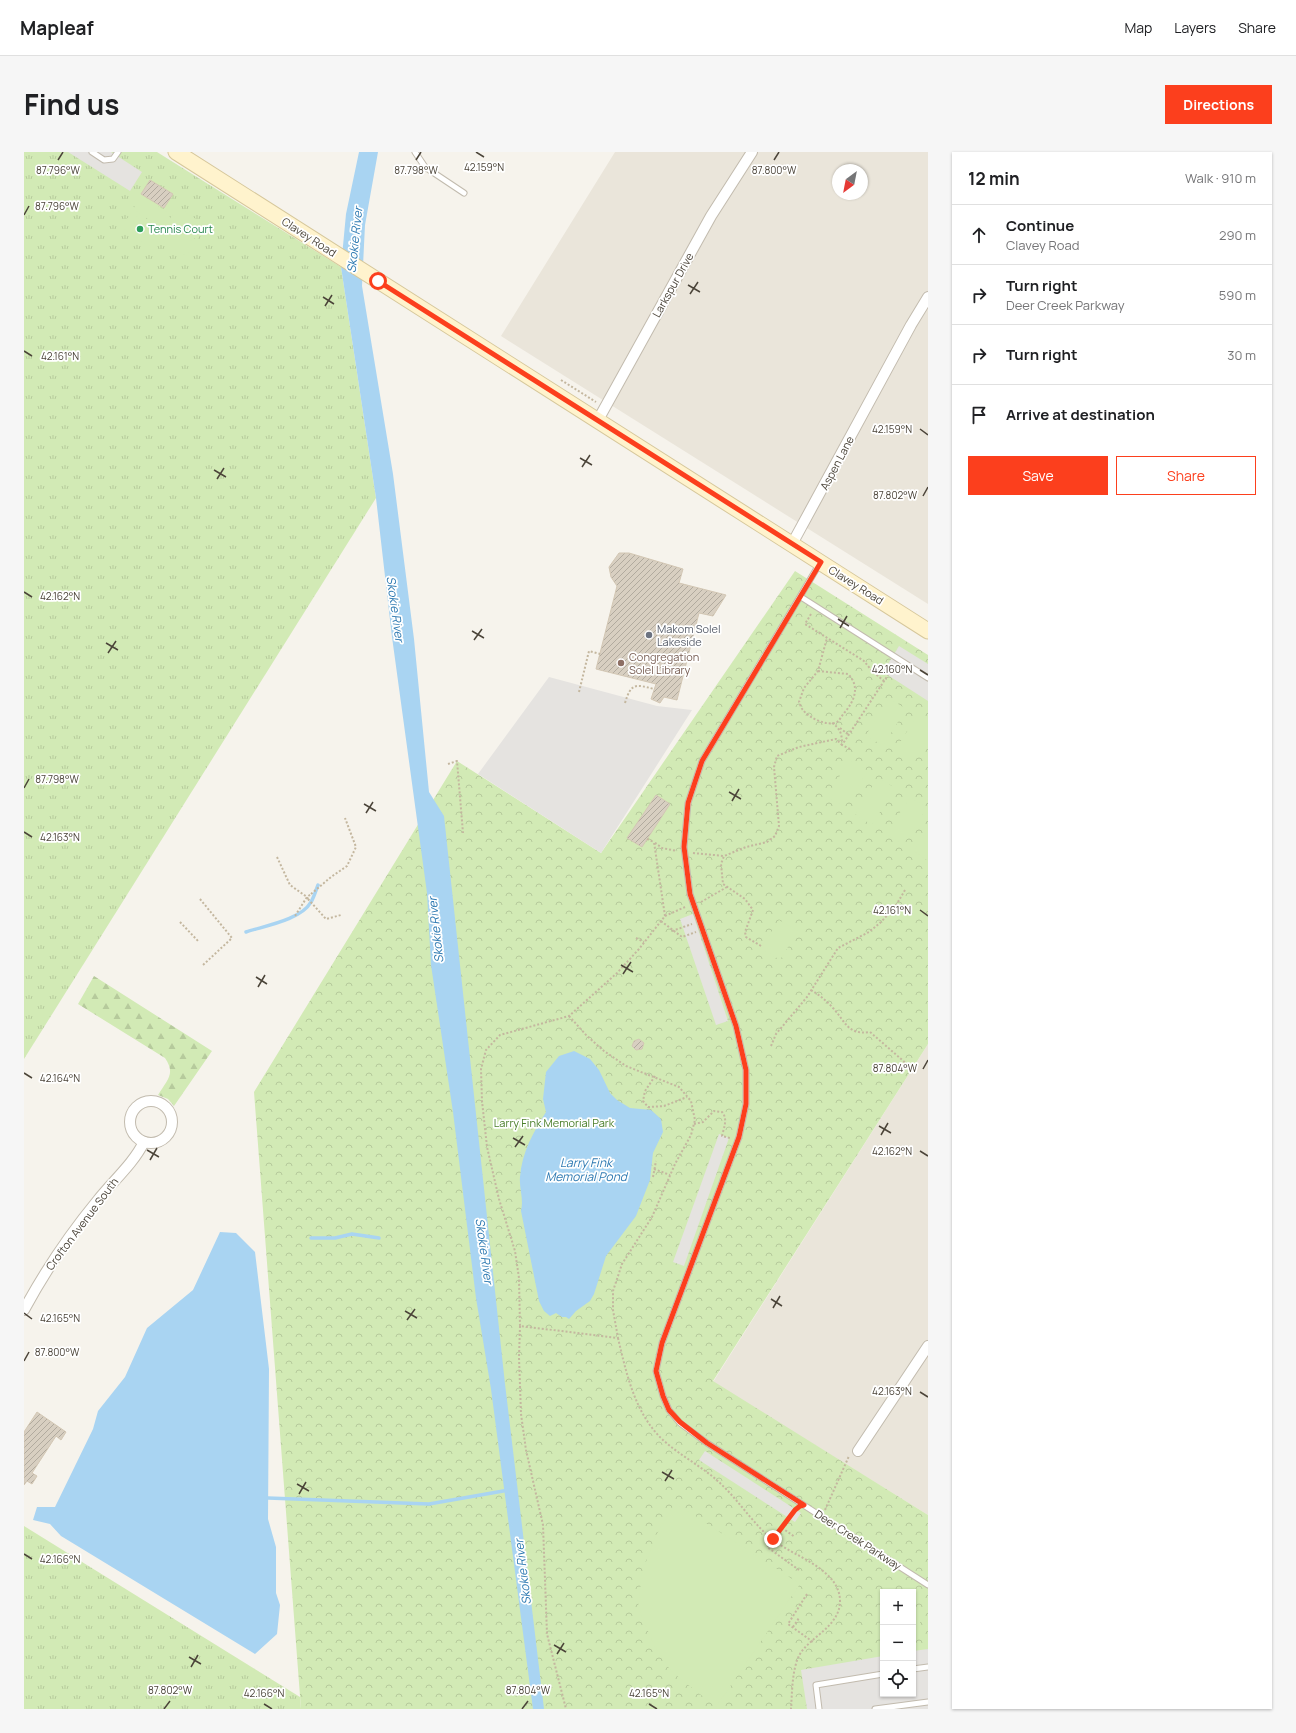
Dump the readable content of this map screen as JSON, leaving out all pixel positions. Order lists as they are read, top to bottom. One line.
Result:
{"streets":{"main road":["Clavey Road"],"street":["Larkspur Drive","Aspen Lane","Crofton Avenue South"],"lane":["Deer Creek Parkway"]},"crossings":[["Clavey Road","Larkspur Drive"],["Clavey Road","Aspen Lane"],["Clavey Road","Deer Creek Parkway"]],"water":["Skokie River","Larry Fink Memorial Pond"],"parks":["Larry Fink Memorial Park"],"places":["Tennis Court","Makom Solel Lakeside","Congregation Solel Library"],"north":"bottom left","page":{"header":"Mapleaf","nav":["Map","Layers","Share"],"title":"Find us","buttons":["Directions",["Save","Share"]],"heading":["12 min","Walk · 910 m"],"list":[["Continue","Clavey Road","290 m"],["Turn right","Deer Creek Parkway","590 m"],["Turn right","30 m"],"Arrive at destination"],"map_buttons":["+","−"]},"coordinates":["42.159°N","87.796°W","87.798°W","87.800°W","42.161°N","87.802°W","42.162°N","42.160°N","42.163°N","87.804°W","42.164°N","42.165°N","42.166°N"]}
